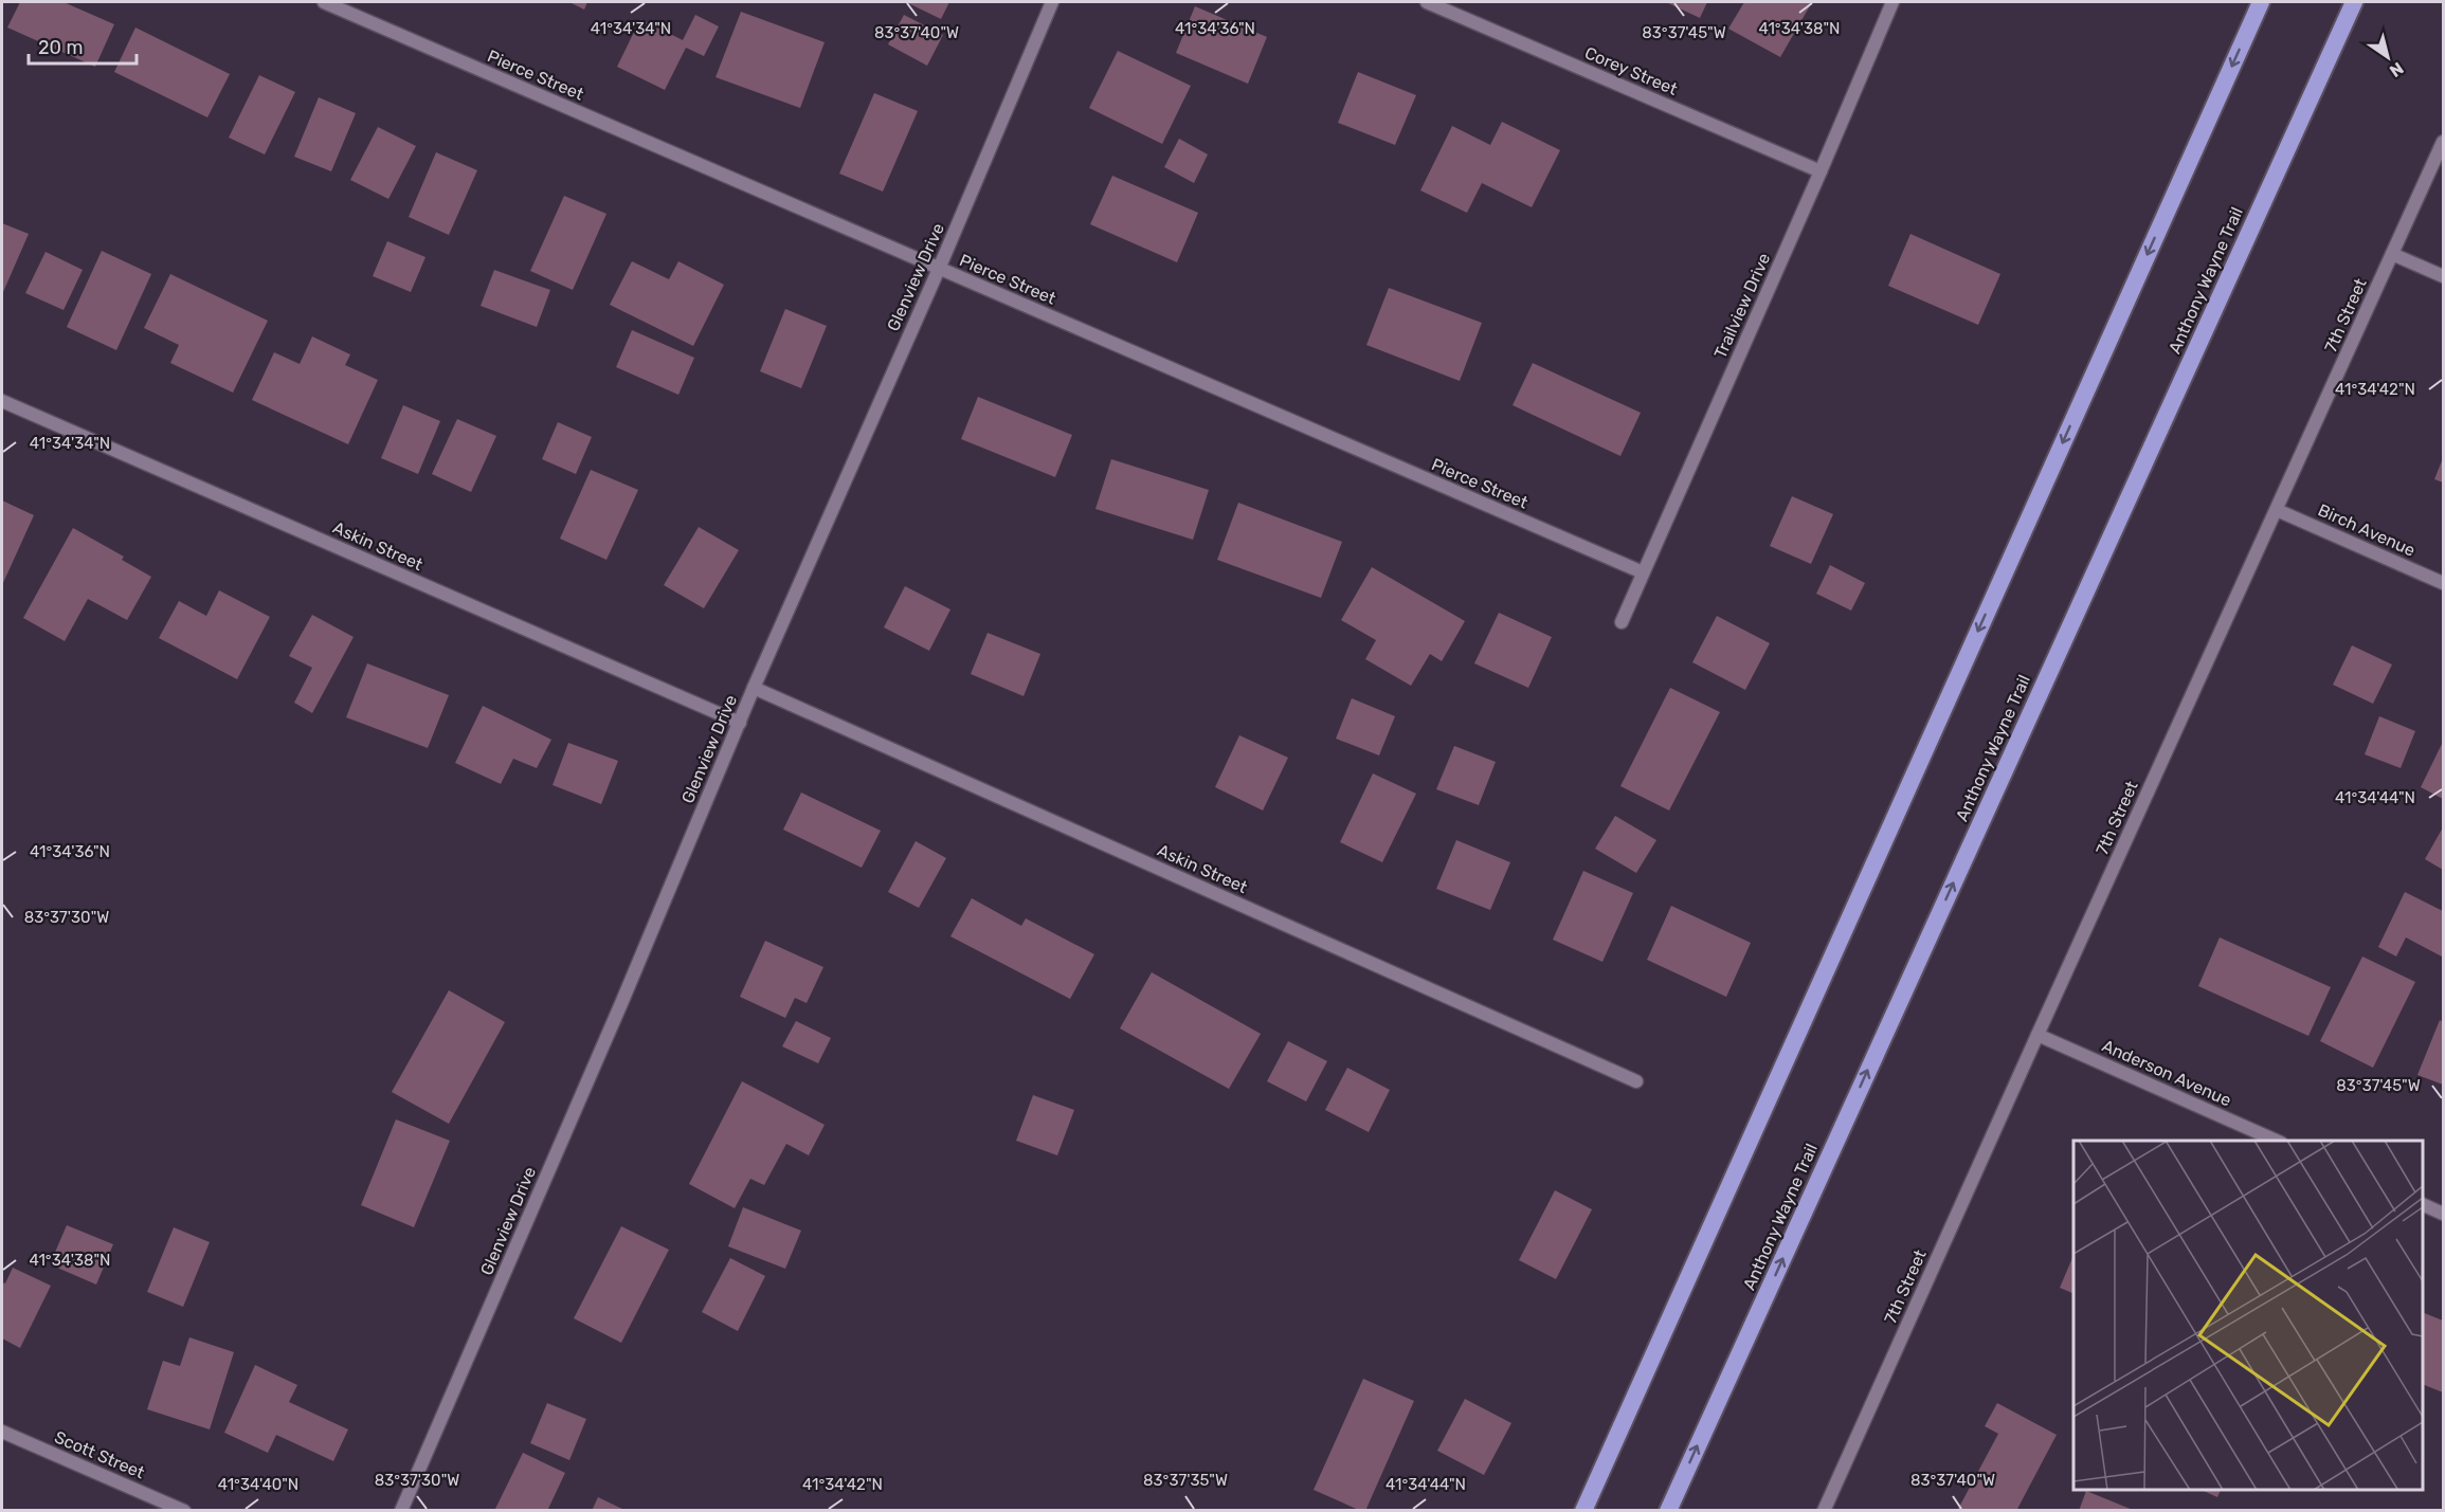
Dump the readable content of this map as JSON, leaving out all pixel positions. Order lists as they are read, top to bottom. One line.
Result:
{"streets":{"highway":["Anthony Wayne Trail"],"street":["Corey Street","Pierce Street","Glenview Drive","Trailview Drive","7th Street","Birch Avenue","Askin Street","Anderson Avenue","Scott Street"]},"crossings":[["Corey Street","Trailview Drive"],["Pierce Street","Glenview Drive"],["Pierce Street","Trailview Drive"],["Glenview Drive","Askin Street"],["7th Street","Birch Avenue"],["7th Street","Anderson Avenue"]],"scale_bar":"20 m","north":"bottom right","coordinates":["41°34'34\"N","41°34'36\"N","41°34'38\"N","83°37'45\"W","83°37'40\"W","41°34'42\"N","41°34'44\"N","83°37'30\"W","83°37'35\"W","41°34'40\"N"]}
